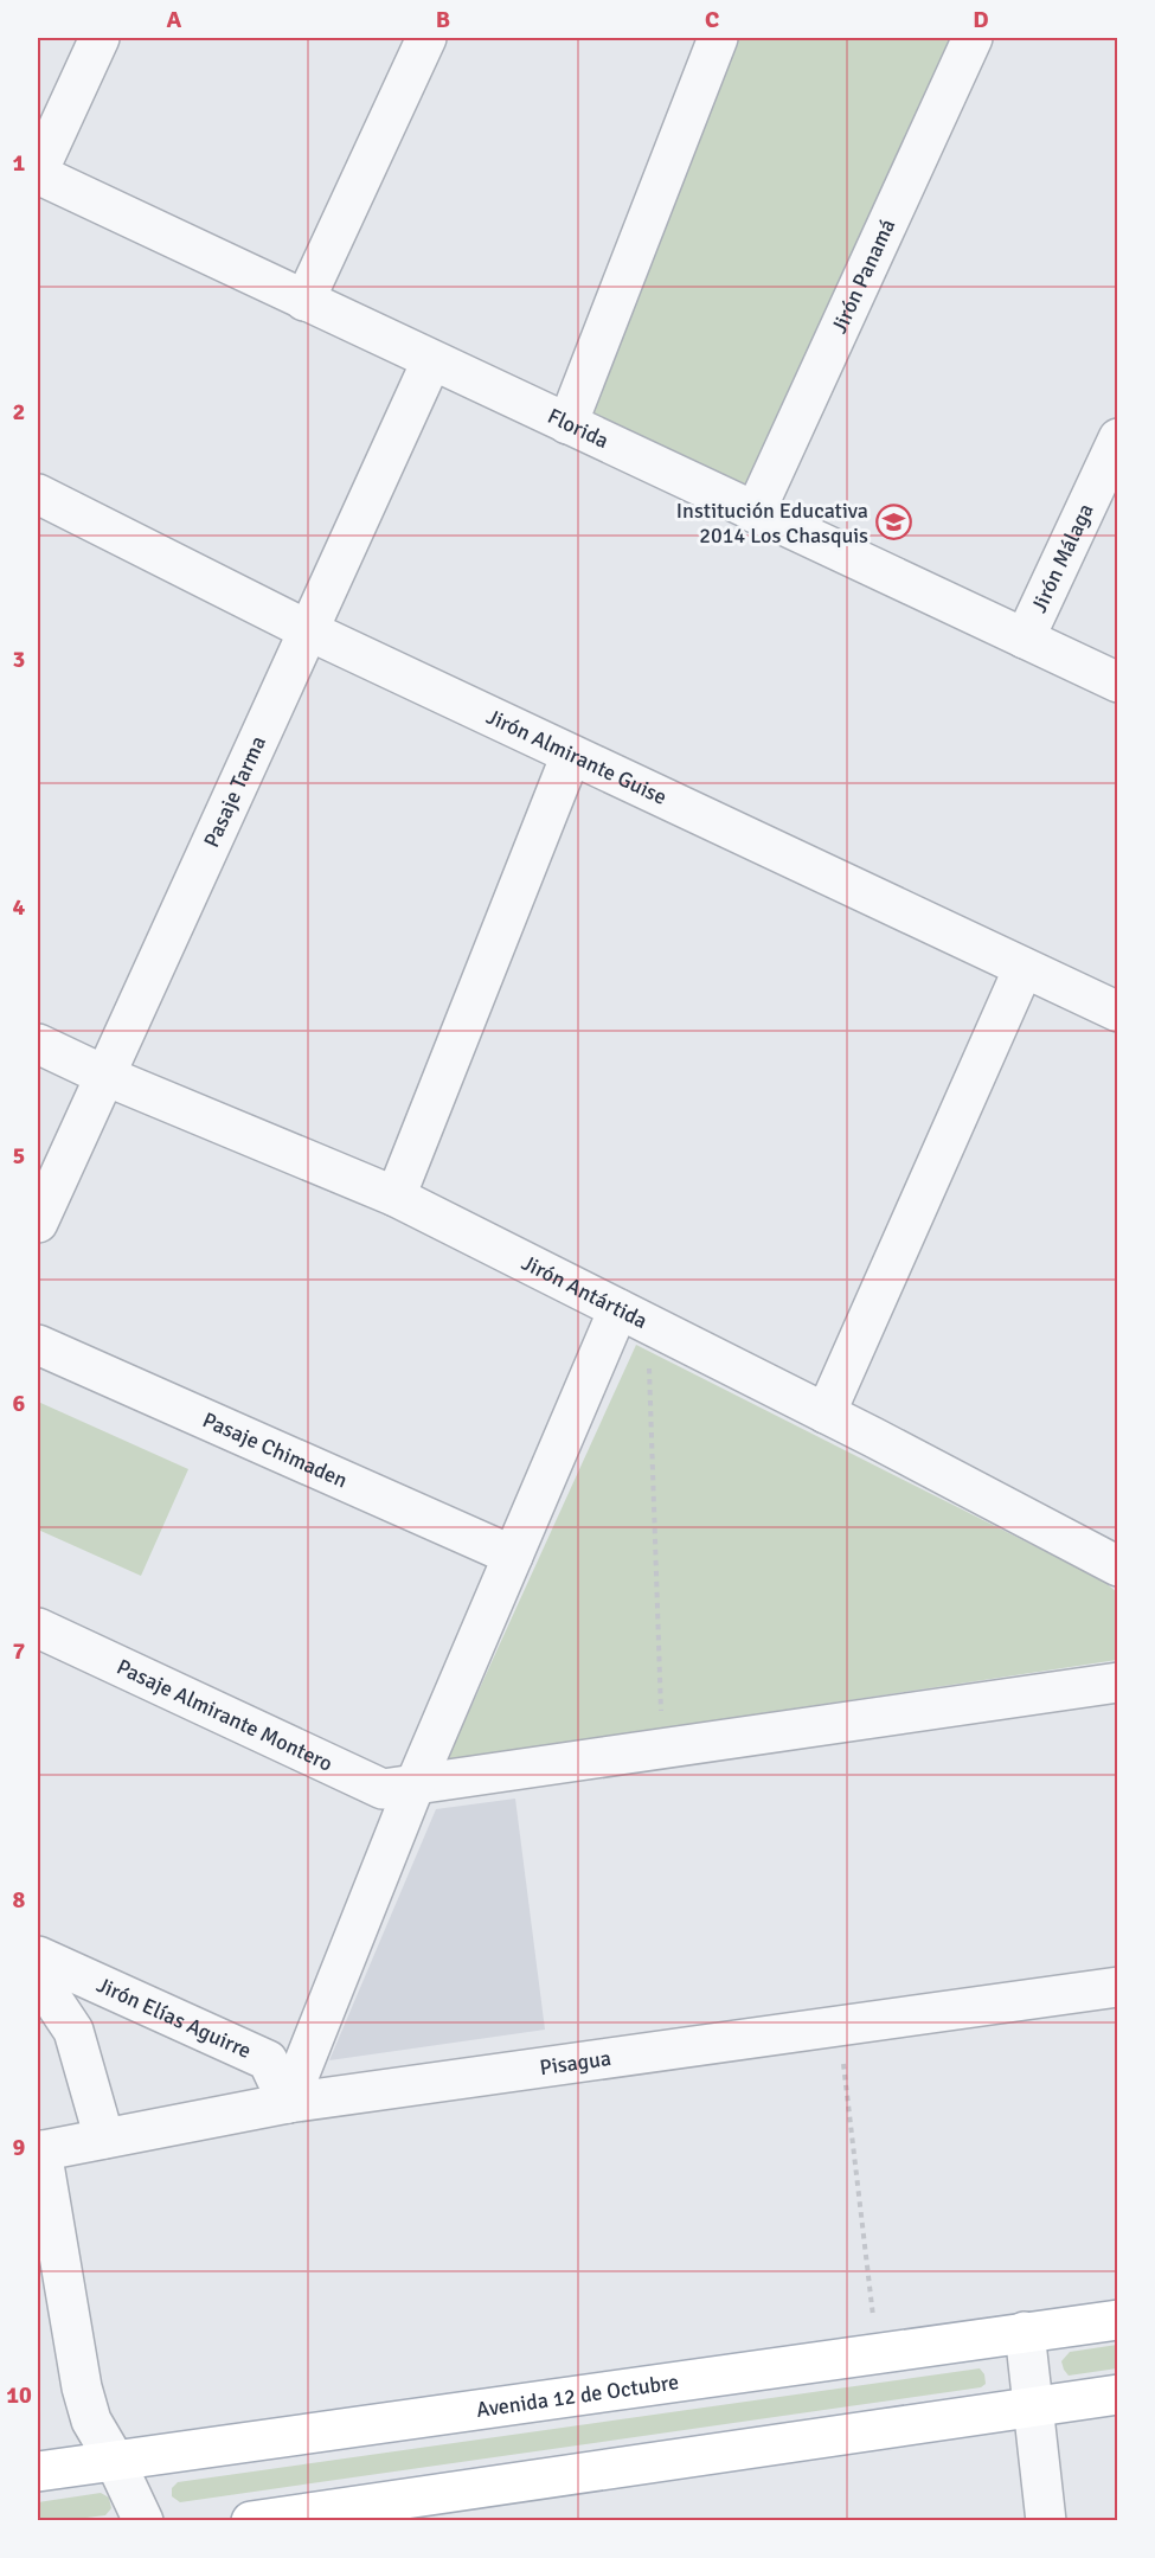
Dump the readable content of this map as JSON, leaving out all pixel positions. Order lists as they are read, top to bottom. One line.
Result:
{"streets":{"main road":["Avenida 12 de Octubre"],"street":["Jirón Panamá","Florida","Jirón Málaga","Jirón Almirante Guise","Pasaje Tarma","Jirón Antártida","Pasaje Chimaden","Pasaje Almirante Montero","Jirón Elías Aguirre","Pisagua"]},"crossings":[["Jirón Panamá","Florida"],["Florida","Jirón Málaga"],["Florida","Pasaje Tarma"],["Jirón Almirante Guise","Pasaje Tarma"],["Pasaje Tarma","Jirón Antártida"],["Jirón Elías Aguirre","Pisagua"]],"places":{"school or university":["Institución Educativa 2014 Los Chasquis"]},"grid":{"columns":["A","B","C","D"],"rows":["1","2","3","4","5","6","7","8","9","10"]}}
